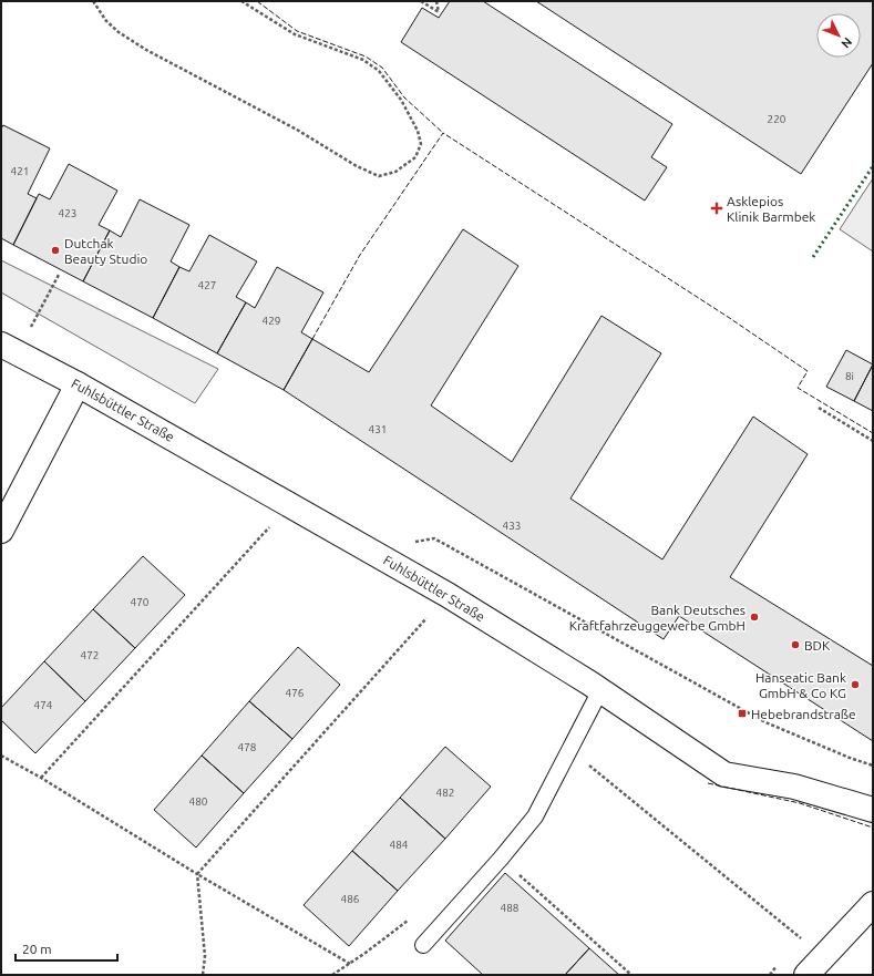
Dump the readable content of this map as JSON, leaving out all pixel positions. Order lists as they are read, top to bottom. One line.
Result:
{"streets":{"main road":["Fuhlsbüttler Straße"]},"places":{"health":["Asklepios Klinik Barmbek"],"other":["Dutchak Beauty Studio","Bank Deutsches Kraftfahrzeuggewerbe GmbH","BDK","Hanseatic Bank GmbH & Co KG"],"transit":["Hebebrandstraße"]},"house_numbers":["220","421","423","427","429","8i","431","433","470","472","476","474","478","482","480","484","486","488"],"scale_bar":"20 m","north":"bottom right"}
